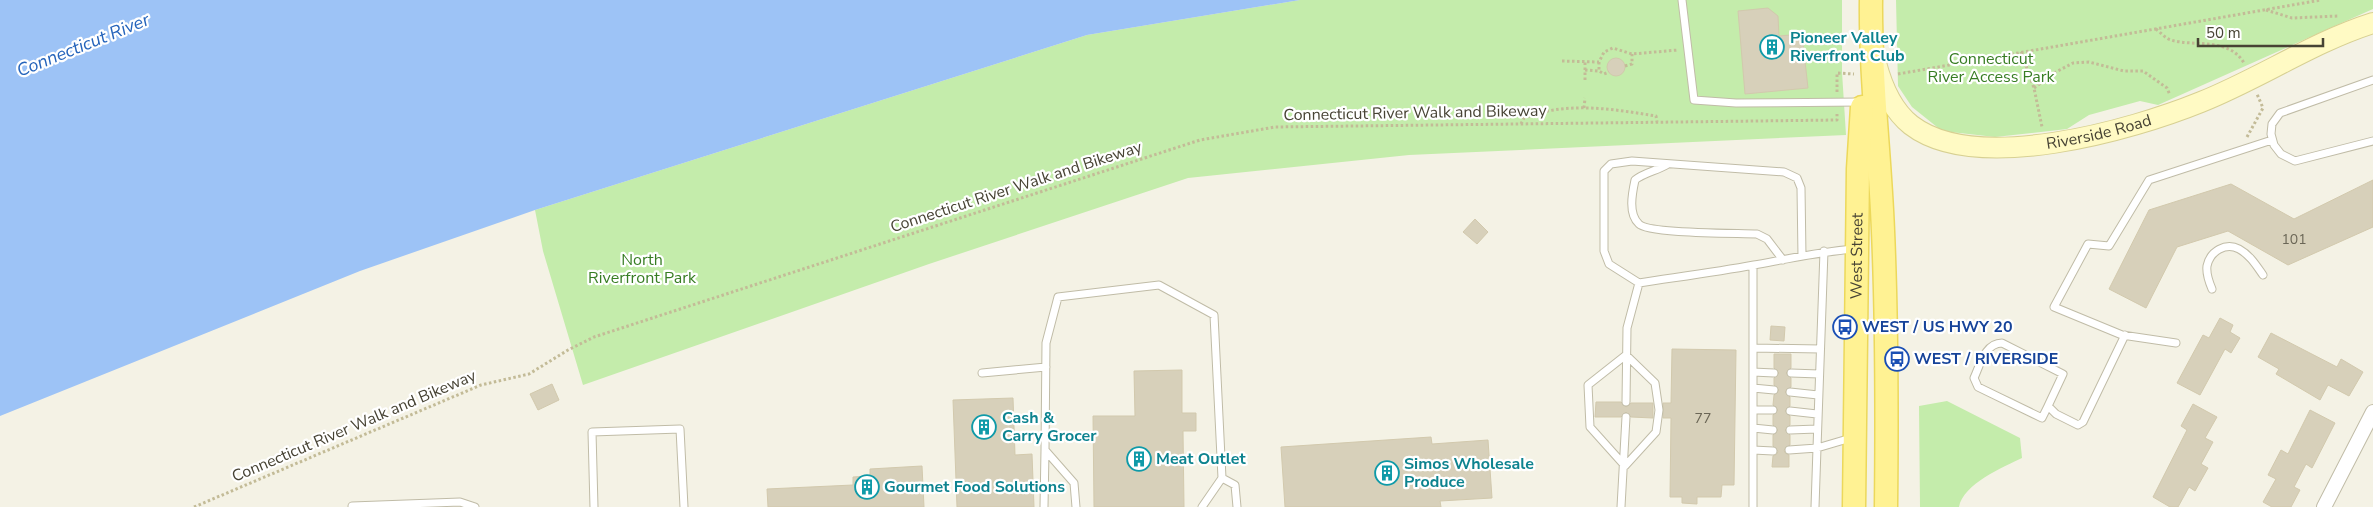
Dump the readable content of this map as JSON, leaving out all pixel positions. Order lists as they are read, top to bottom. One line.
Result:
{"streets":{"main road":["West Street"],"street":["Riverside Road"],"path":["Connecticut River Walk and Bikeway"]},"crossings":[["Riverside Road","West Street"]],"water":["Connecticut River"],"parks":["Connecticut River Access Park","North Riverfront Park"],"places":{"building":["Pioneer Valley Riverfront Club","Cash & Carry Grocer","Meat Outlet","Simos Wholesale Produce","Gourmet Food Solutions"],"bus stop":["WEST / US HWY 20","WEST / RIVERSIDE"]},"house_numbers":["101","77"],"scale_bar":"50 m"}
